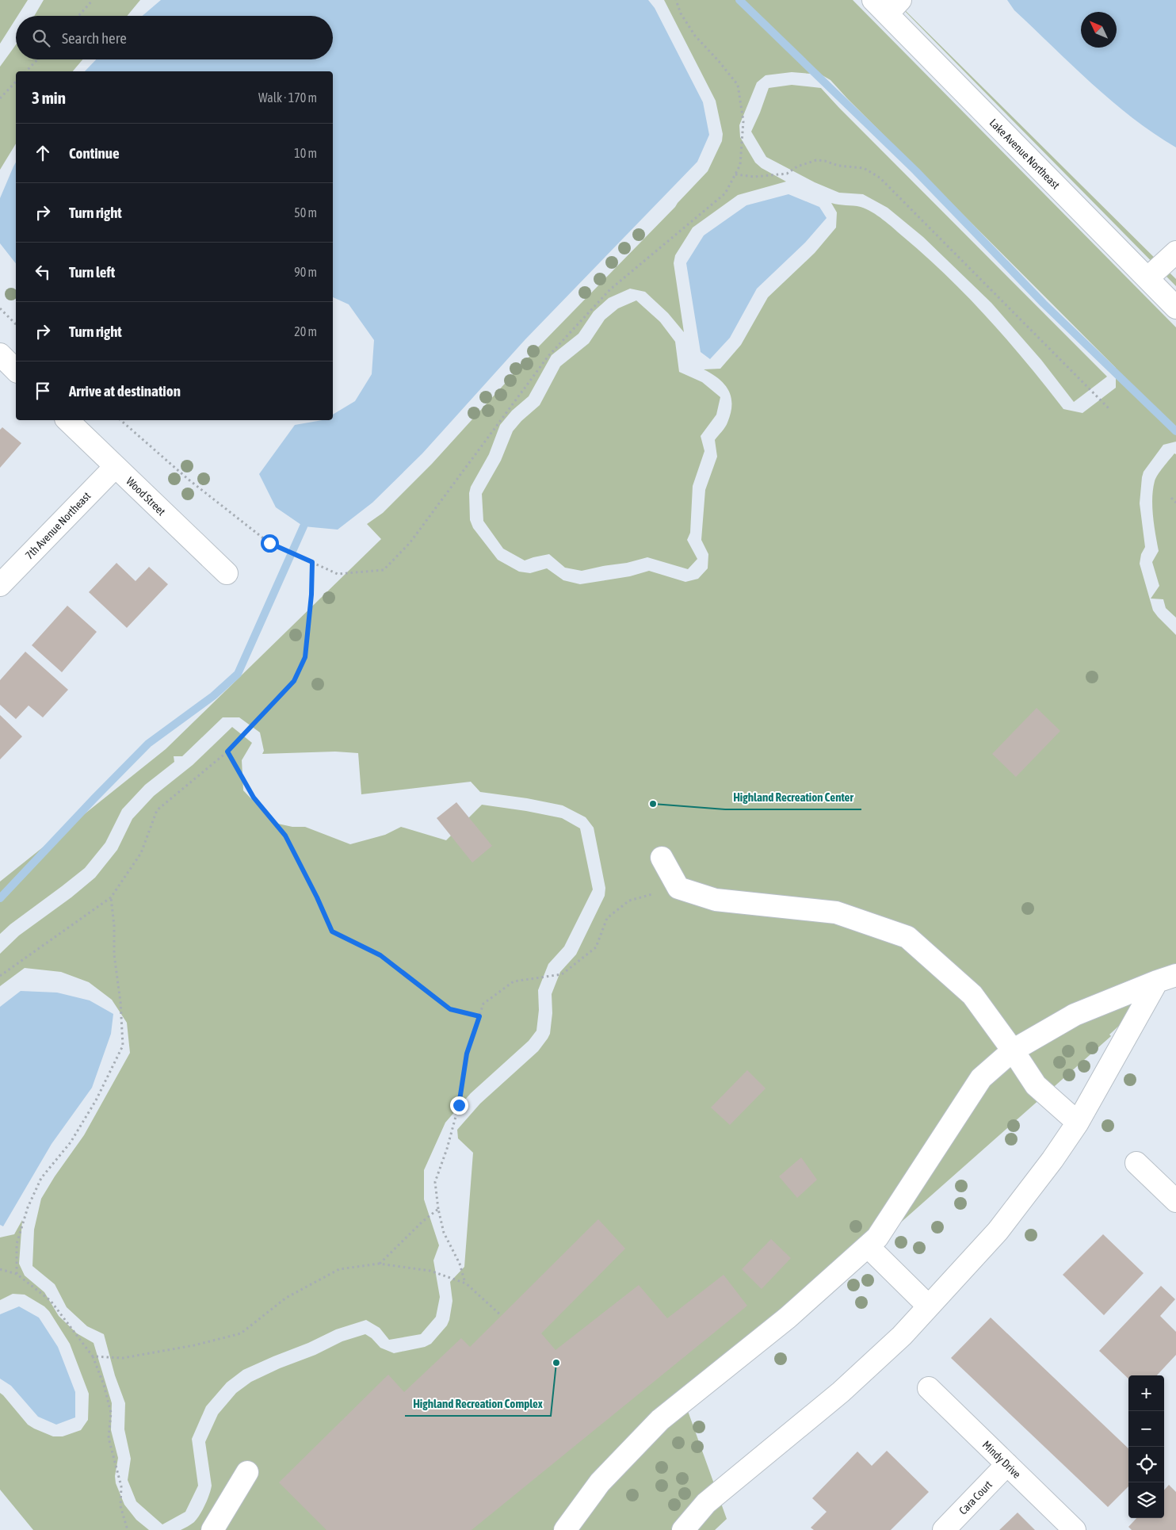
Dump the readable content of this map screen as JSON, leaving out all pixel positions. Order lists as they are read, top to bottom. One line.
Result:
{"streets":{"street":["Lake Avenue Northeast","Wood Street","7th Avenue Northeast","Mindy Drive","Cara Court"]},"crossings":[["Wood Street","7th Avenue Northeast"],["Mindy Drive","Cara Court"]],"places":["Highland Recreation Center","Highland Recreation Complex"],"north":"top left","page":{"search":"Search here","heading":["3 min","Walk · 170 m"],"list":[["Continue","10 m"],["Turn right","50 m"],["Turn left","90 m"],["Turn right","20 m"],"Arrive at destination"],"map_buttons":["+","−"]}}
